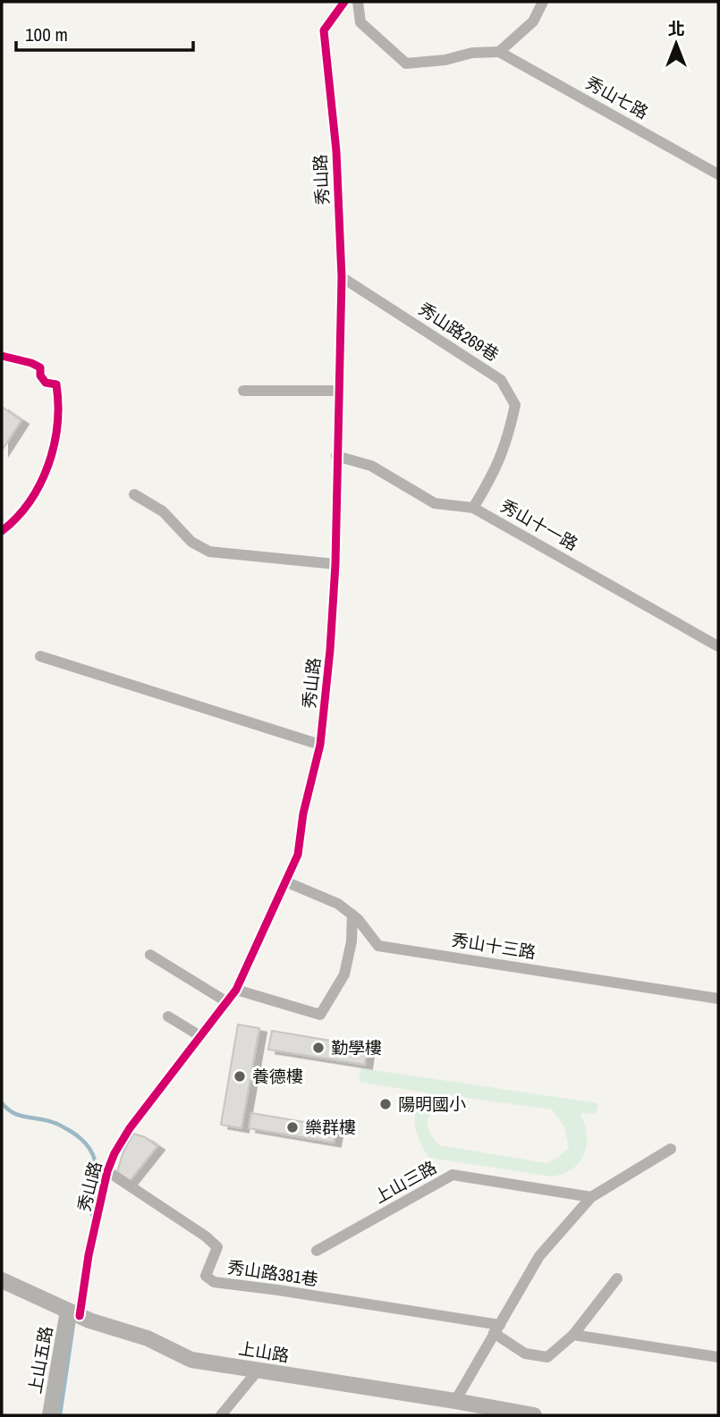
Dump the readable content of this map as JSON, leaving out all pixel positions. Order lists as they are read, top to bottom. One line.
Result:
{"streets":{"street":["秀山七路","秀山路","秀山路269巷","秀山十一路","秀山十三路","上山三路","秀山路381巷","上山路","上山五路"]},"crossings":[["秀山路","秀山路269巷"],["秀山路","秀山十一路"],["秀山路","秀山十三路"],["秀山路","秀山路381巷"],["秀山路","上山路"],["秀山路","上山五路"],["秀山路269巷","秀山十一路"],["上山路","上山五路"]],"places":["勤學樓","養德樓","陽明國小","樂群樓"],"scale_bar":"100 m","north":"top"}
